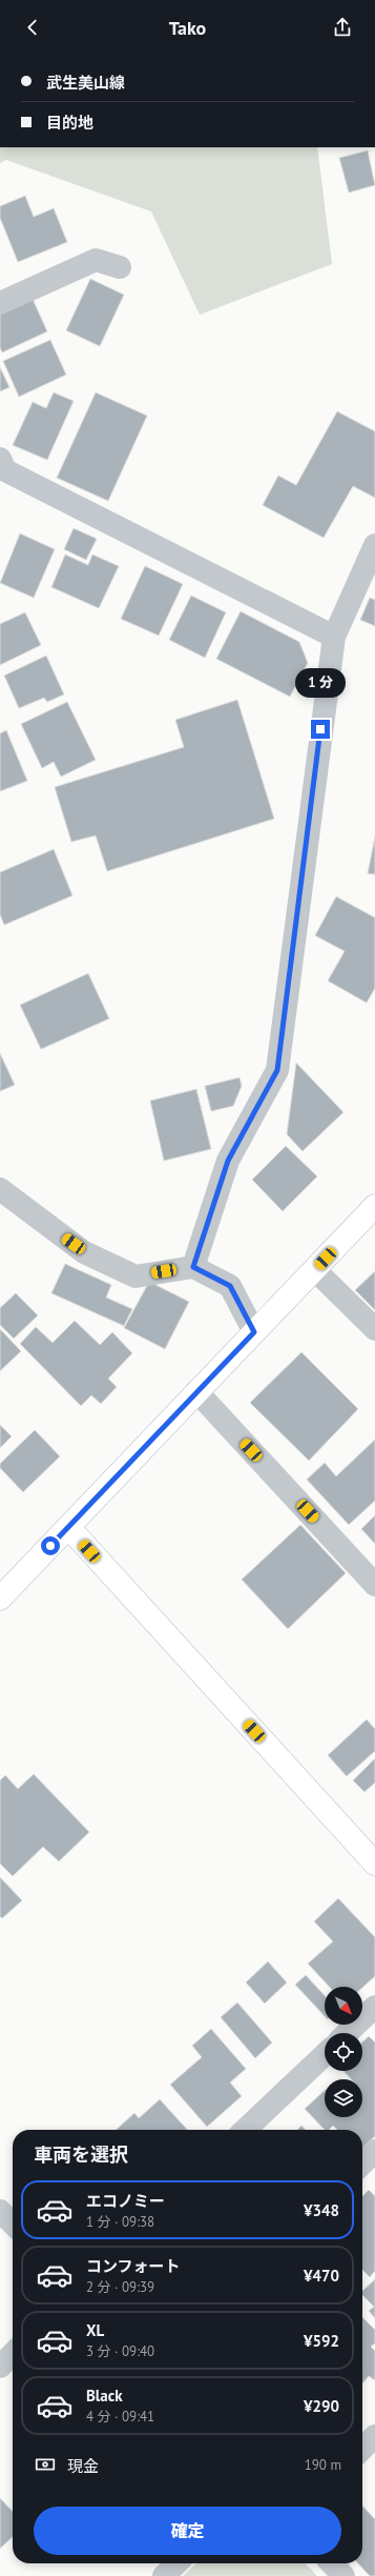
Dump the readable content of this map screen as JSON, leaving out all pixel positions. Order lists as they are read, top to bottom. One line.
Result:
{"north":"bottom right","page":{"header":"Tako","banner":["武生美山線","目的地"],"bubble":"1 分","heading":"車両を選択","list":[{"name":"エコノミー","note":"1 分 · 09:38","value":"¥348"},{"name":"コンフォート","note":"2 分 · 09:39","value":"¥470"},{"name":"XL","note":"3 分 · 09:40","value":"¥592"},{"name":"Black","note":"4 分 · 09:41","value":"¥290"}],"pay":["現金","190 m"],"buttons":"確定"}}
